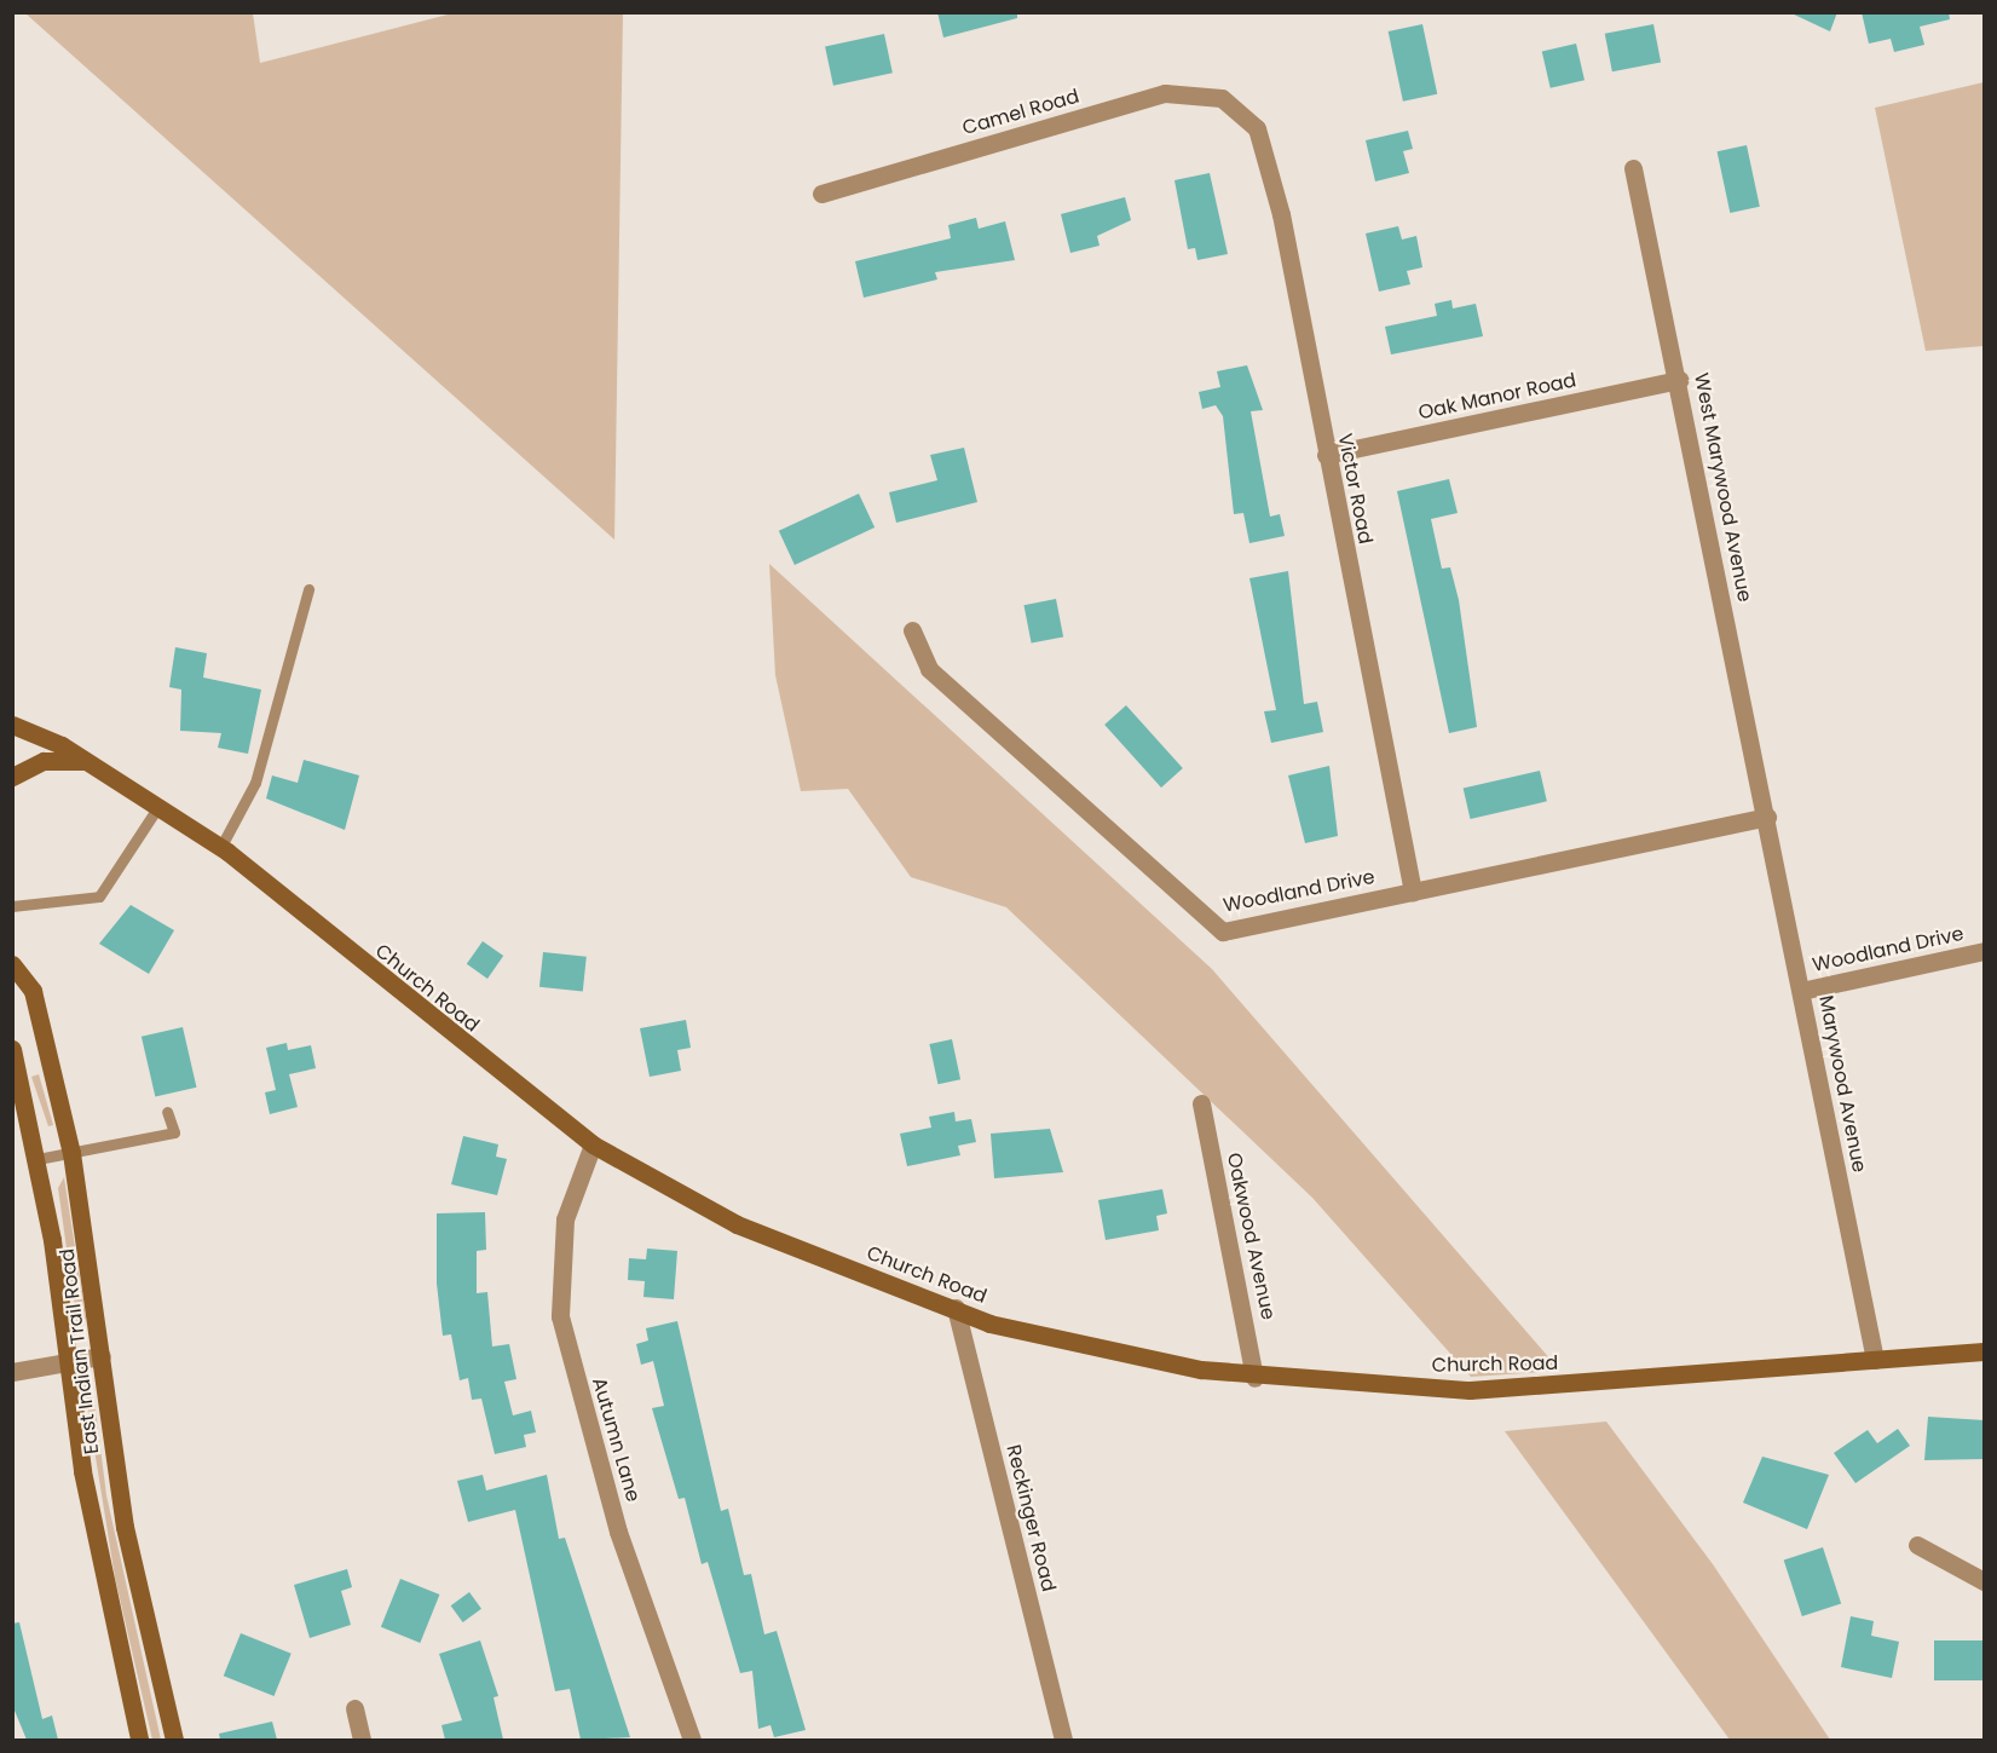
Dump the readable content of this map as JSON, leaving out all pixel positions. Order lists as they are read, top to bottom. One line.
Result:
{"streets":{"street":["Camel Road","Oak Manor Road","West Marywood Avenue","Victor Road","Woodland Drive","Church Road","Marywood Avenue","Oakwood Avenue","East Indian Trail Road","Autumn Lane","Reckinger Road"]},"crossings":[["Camel Road","Victor Road"],["Oak Manor Road","West Marywood Avenue"],["Oak Manor Road","Victor Road"],["West Marywood Avenue","Woodland Drive"],["West Marywood Avenue","Marywood Avenue"],["Victor Road","Woodland Drive"],["Woodland Drive","Marywood Avenue"],["Church Road","Marywood Avenue"],["Church Road","Oakwood Avenue"],["Church Road","Autumn Lane"],["Church Road","Reckinger Road"]]}
